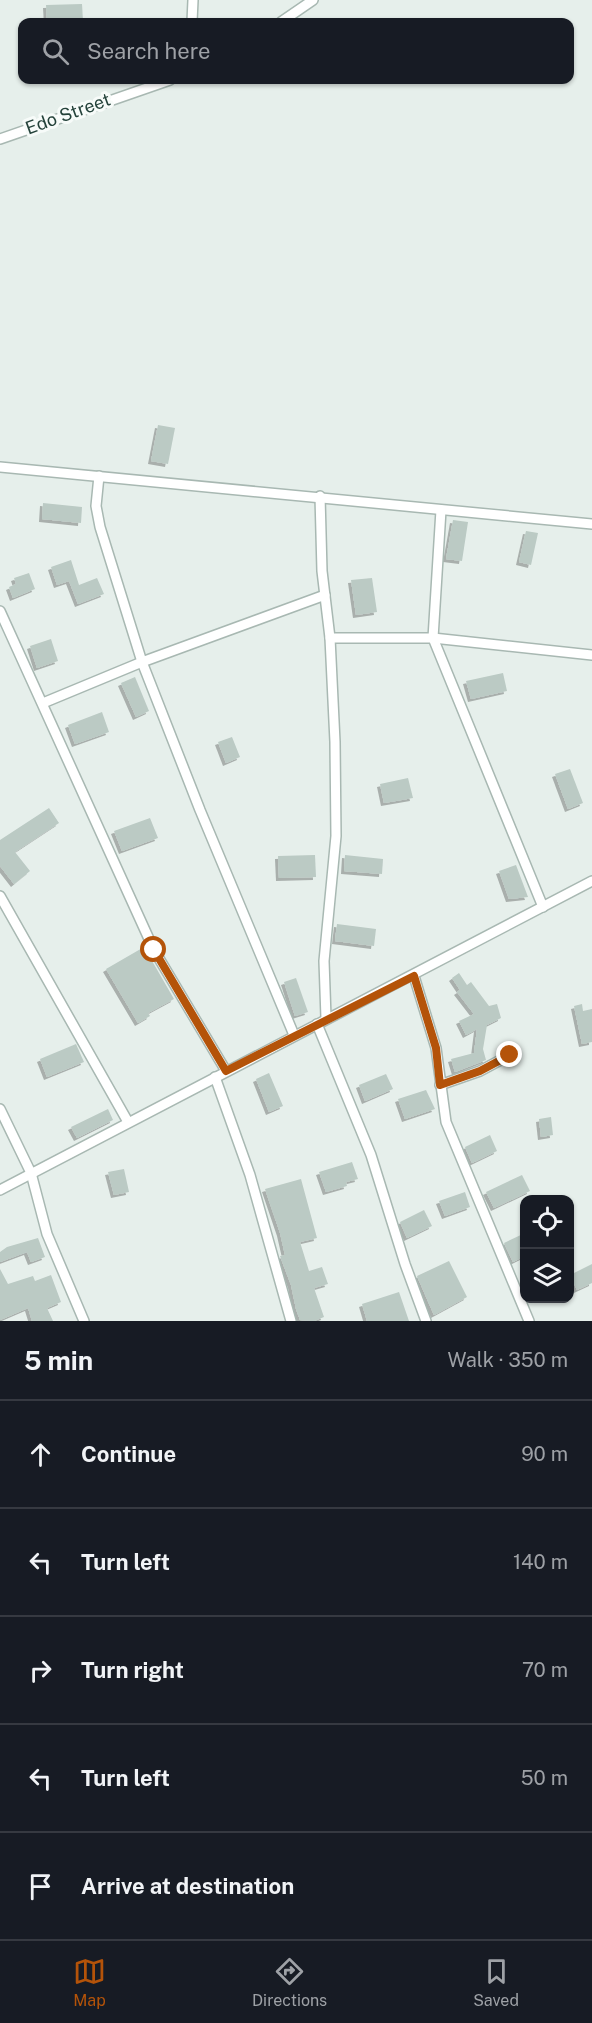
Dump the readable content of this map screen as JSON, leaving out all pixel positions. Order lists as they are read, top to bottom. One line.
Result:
{"streets":{"street":["Edo Street"]},"page":{"search":"Search here","heading":["5 min","Walk · 350 m"],"list":[["Continue","90 m"],["Turn left","140 m"],["Turn right","70 m"],["Turn left","50 m"],"Arrive at destination"],"nav":["Map","Directions","Saved"]}}
